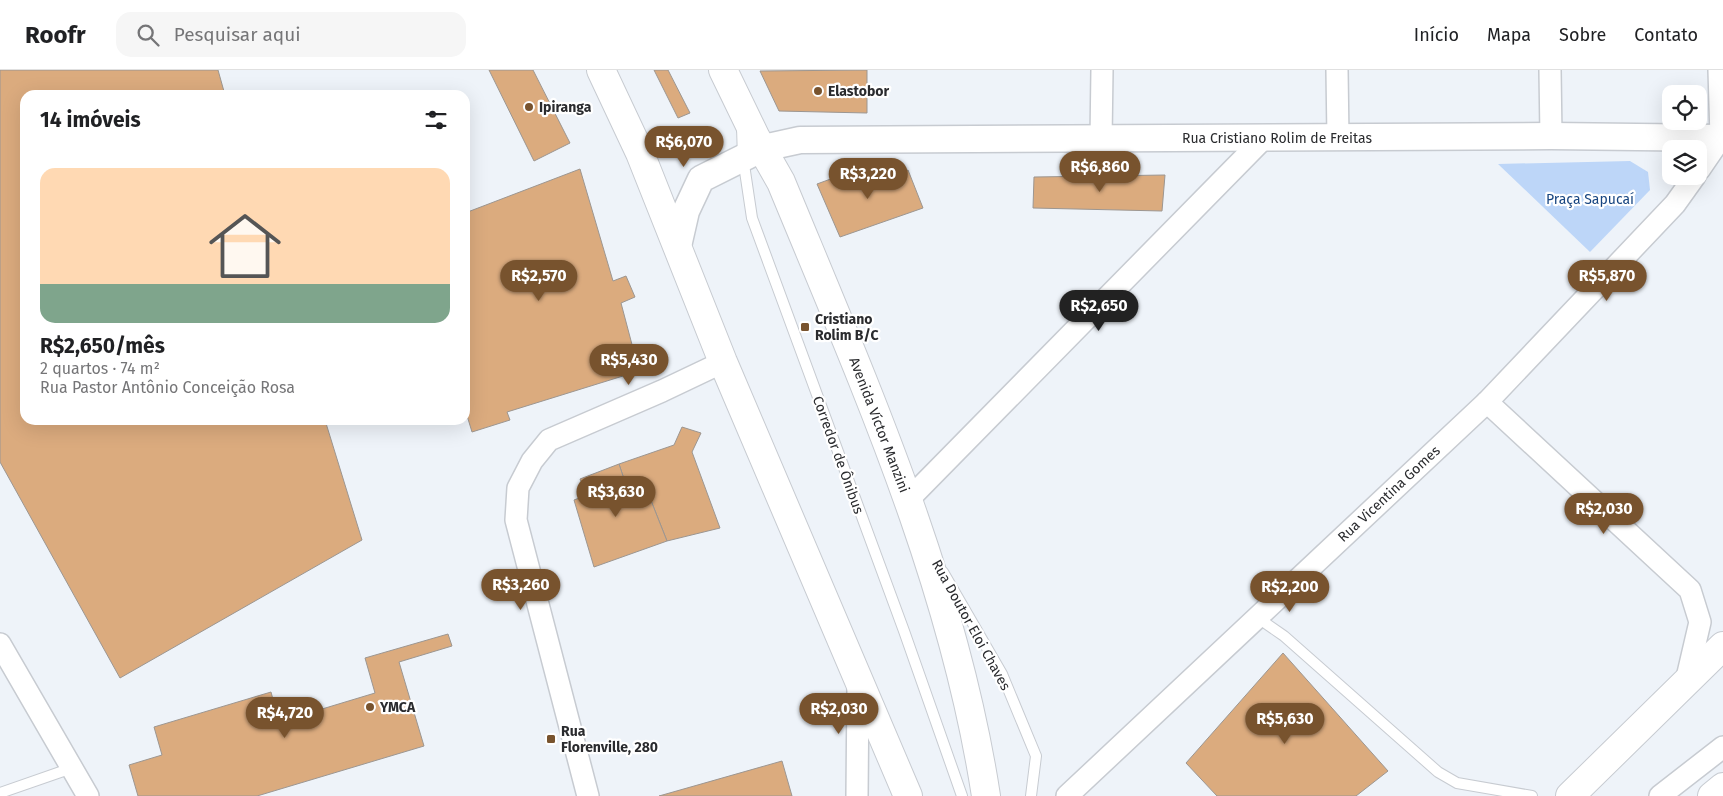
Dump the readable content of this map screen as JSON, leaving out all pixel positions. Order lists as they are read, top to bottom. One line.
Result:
{"streets":{"main road":["Avenida Víctor Manzini"],"street":["Rua Cristiano Rolim de Freitas","Rua Vicentina Gomes"],"lane":["Corredor de Ônibus","Rua Doutor Eloi Chaves"]},"crossings":[["Rua Cristiano Rolim de Freitas","Avenida Víctor Manzini"],["Rua Cristiano Rolim de Freitas","Corredor de Ônibus"],["Avenida Víctor Manzini","Corredor de Ônibus"],["Avenida Víctor Manzini","Rua Doutor Eloi Chaves"]],"parks":["Praça Sapucaí"],"places":{"other":["Elastobor","Ipiranga","YMCA"],"transit":["Cristiano Rolim B/C","Rua Florenville, 280"]},"page":{"header":"Roofr","search":"Pesquisar aqui","nav":["Início","Mapa","Sobre","Contato"],"heading":"14 imóveis","price":["R$6,070","R$6,860","R$3,220","R$2,570","R$5,870","R$2,650","R$5,430","R$3,630","R$2,030","R$3,260","R$2,200","R$2,030","R$4,720","R$5,630"],"list":[{"name":"R$2,650/mês","note":"2 quartos · 74 m² · Rua Pastor Antônio Conceição Rosa"}]}}
